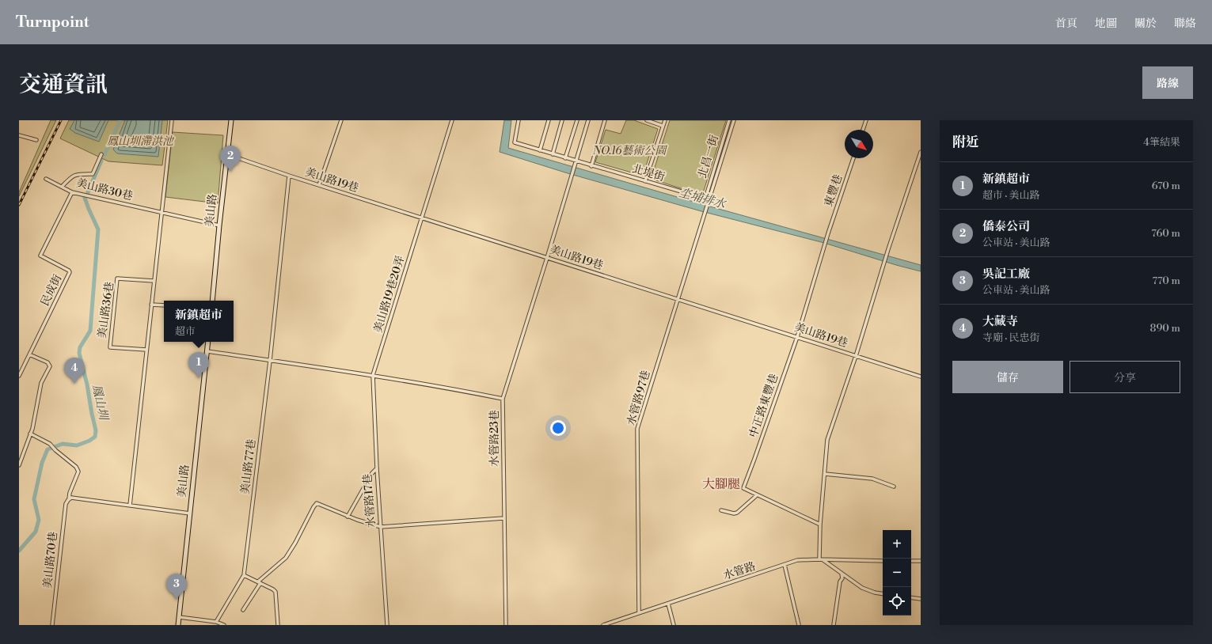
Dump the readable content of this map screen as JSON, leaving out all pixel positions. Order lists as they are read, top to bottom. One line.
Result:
{"streets":{"street":["北昌一街","北堤街","美山路19巷","美山路30巷","東豐巷","美山路","民成街","美山路19巷20弄","美山路36巷","水管路97巷","中正路東豐巷","水管路23巷","美山路77巷","水管路17巷","美山路70巷","水管路"]},"crossings":[["北昌一街","北堤街"],["北堤街","水管路23巷"],["美山路19巷","美山路"],["美山路19巷","美山路19巷20弄"],["美山路19巷","水管路97巷"],["美山路19巷","中正路東豐巷"],["美山路19巷","水管路23巷"],["美山路19巷","美山路77巷"],["美山路30巷","美山路"],["美山路30巷","民成街"],["東豐巷","中正路東豐巷"],["美山路19巷20弄","水管路17巷"],["水管路97巷","水管路"]],"districts":["大腳腿"],"water":["坔埔排水","鳳山圳"],"parks":["鳳山圳滯洪池","NO.16藝術公園"],"north":"bottom right","page":{"header":"Turnpoint","nav":["首頁","地圖","關於","聯絡"],"title":"交通資訊","buttons":["路線",["儲存","分享"]],"heading":["附近","4筆結果"],"pins":["2","1","4","3"],"list":[{"mark":"1","name":"新鎮超市","note":"超市 · 美山路","value":"670 m"},{"mark":"2","name":"僑泰公司","note":"公車站 · 美山路","value":"760 m"},{"mark":"3","name":"吳記工廠","note":"公車站 · 美山路","value":"770 m"},{"mark":"4","name":"大藏寺","note":"寺廟 · 民忠街","value":"890 m"}],"popup":["新鎮超市","超市"],"map_buttons":["+","−"]}}
